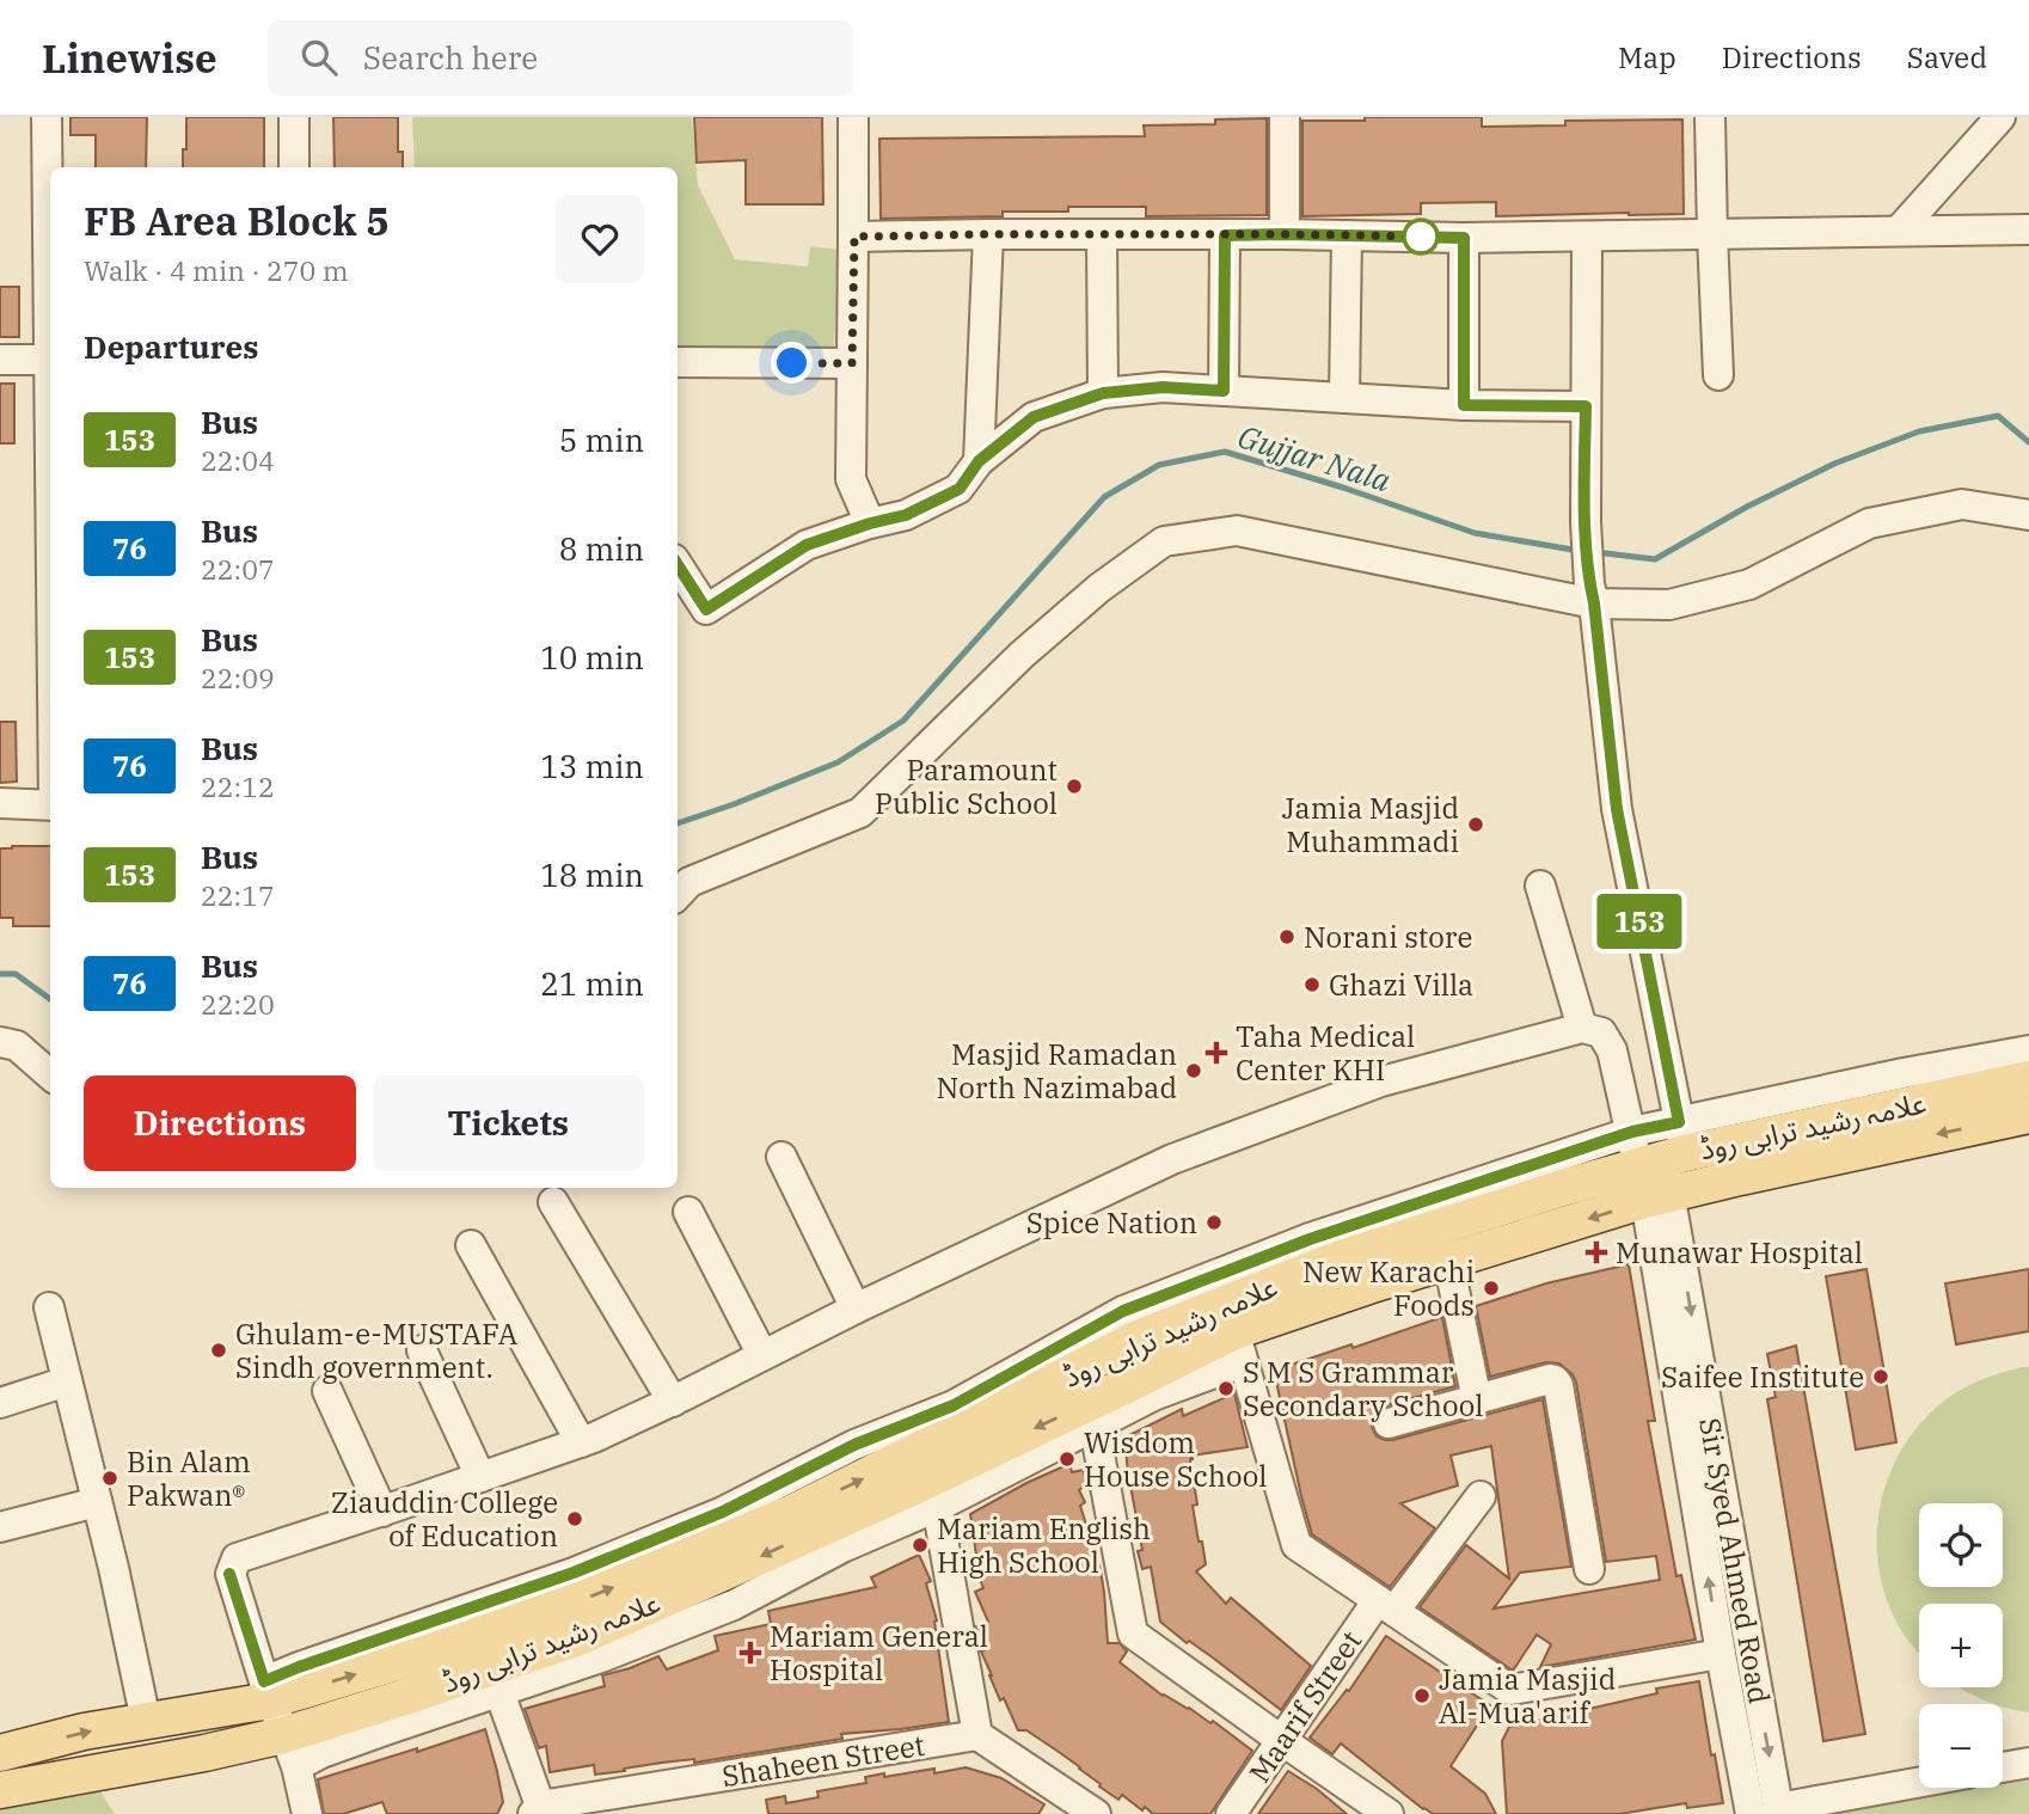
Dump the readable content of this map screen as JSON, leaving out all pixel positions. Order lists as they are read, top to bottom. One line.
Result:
{"streets":{"main road":["علامہ رشید ترابی روڈ"],"street":["Sir Syed Ahmed Road","Maarif Street","Shaheen Street"]},"crossings":[["علامہ رشید ترابی روڈ","Sir Syed Ahmed Road"]],"water":["Gujjar Nala"],"places":{"other":["Paramount Public School","Jamia Masjid Muhammadi","Norani store","Ghazi Villa","Masjid Ramadan North Nazimabad","Spice Nation","New Karachi Foods","Ghulam-e-MUSTAFA Sindh government.","Saifee Institute","S M S Grammar Secondary School","Wisdom House School","Bin Alam Pakwan®","Ziauddin College of Education","Mariam English High School","Jamia Masjid Al-Mua'arif"],"health":["Taha Medical Center KHI","Munawar Hospital","Mariam General Hospital"]},"lines":["bus line 153"],"page":{"header":"Linewise","search":"Search here","nav":["Map","Directions","Saved"],"on_map":"153","heading":[["FB Area Block 5","Walk · 4 min · 270 m"],"Departures"],"list":[{"mark":"153","name":"Bus","note":"22:04","value":"5 min"},{"mark":"76","name":"Bus","note":"22:07","value":"8 min"},{"mark":"153","name":"Bus","note":"22:09","value":"10 min"},{"mark":"76","name":"Bus","note":"22:12","value":"13 min"},{"mark":"153","name":"Bus","note":"22:17","value":"18 min"},{"mark":"76","name":"Bus","note":"22:20","value":"21 min"}],"buttons":["Directions","Tickets"],"map_buttons":["+","−"]}}
